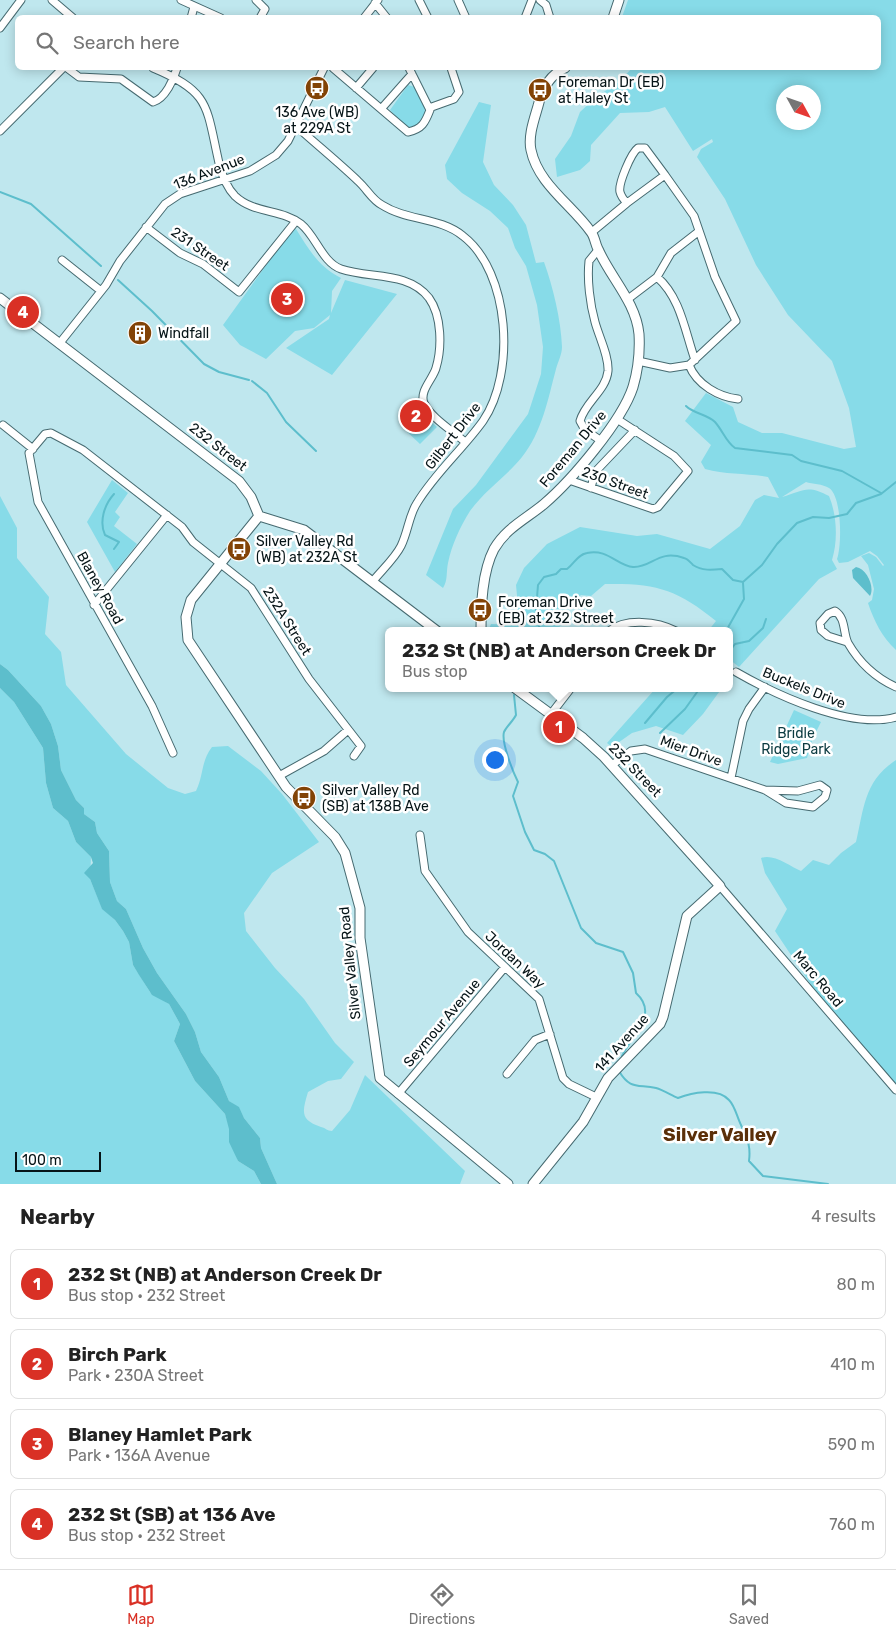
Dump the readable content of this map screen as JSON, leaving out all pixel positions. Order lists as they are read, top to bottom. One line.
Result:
{"streets":{"street":["136 Avenue","231 Street","Gilbert Drive","232 Street","Foreman Drive","230 Street","Blaney Road","232A Street","Buckels Drive","Mier Drive","Jordan Way","Silver Valley Road","Marc Road","Seymour Avenue","141 Avenue"]},"crossings":[["136 Avenue","231 Street"],["136 Avenue","Gilbert Drive"],["136 Avenue","232 Street"],["232 Street","Mier Drive"],["232 Street","Silver Valley Road"],["232 Street","Marc Road"],["232 Street","141 Avenue"],["Foreman Drive","230 Street"],["Blaney Road","232A Street"],["232A Street","Silver Valley Road"],["Jordan Way","Seymour Avenue"],["Jordan Way","141 Avenue"],["Silver Valley Road","Seymour Avenue"],["Marc Road","141 Avenue"]],"districts":["Silver Valley"],"parks":["Bridle Ridge Park"],"places":{"bus stop":["136 Ave (WB) at 229A St","Foreman Dr (EB) at Haley St","Silver Valley Rd (WB) at 232A St","Foreman Drive (EB) at 232 Street","Silver Valley Rd (SB) at 138B Ave"],"building":["Windfall"]},"scale_bar":"100 m","north":"bottom right","page":{"search":"Search here","pins":["3","4","2","1"],"popup":["232 St (NB) at Anderson Creek Dr","Bus stop"],"scale":"100 m","heading":["Nearby","4 results"],"list":[{"mark":"1","name":"232 St (NB) at Anderson Creek Dr","note":"Bus stop · 232 Street","value":"80 m"},{"mark":"2","name":"Birch Park","note":"Park · 230A Street","value":"410 m"},{"mark":"3","name":"Blaney Hamlet Park","note":"Park · 136A Avenue","value":"590 m"},{"mark":"4","name":"232 St (SB) at 136 Ave","note":"Bus stop · 232 Street","value":"760 m"}],"nav":["Map","Directions","Saved"]}}
